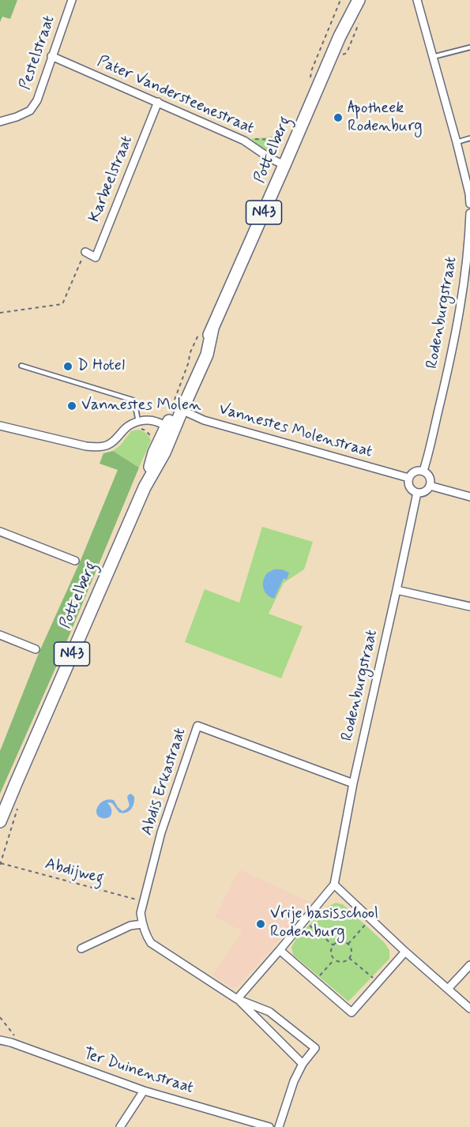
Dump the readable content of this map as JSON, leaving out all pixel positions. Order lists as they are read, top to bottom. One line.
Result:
{"streets":{"main road":["Pottelberg","N43"],"street":["Pestelstraat","Pater Vandersteenestraat","Karbeelstraat","Rodenburgstraat","Vannestes Molenstraat","Abdis Erkastraat","Ter Duinenstraat"],"path":["Abdijweg"]},"crossings":[["Pestelstraat","Pater Vandersteenestraat"],["Pater Vandersteenestraat","Pottelberg"],["Pater Vandersteenestraat","Karbeelstraat"],["Pottelberg","Vannestes Molenstraat"],["Rodenburgstraat","Vannestes Molenstraat"],["Rodenburgstraat","Abdis Erkastraat"],["Abdis Erkastraat","Abdijweg"]],"places":["Apotheek Rodenburg","D Hotel","Vannestes Molen","Vrije basisschool Rodenburg"]}
